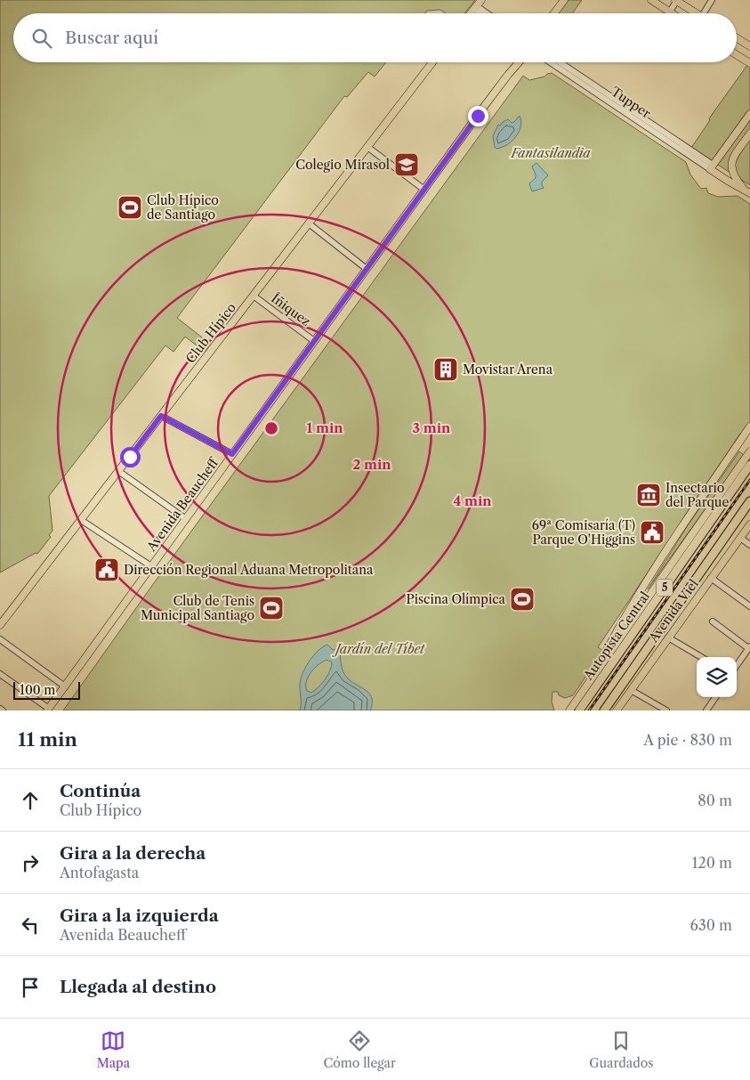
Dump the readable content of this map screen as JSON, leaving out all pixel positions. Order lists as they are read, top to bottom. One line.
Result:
{"streets":{"highway":["5","Autopista Central"],"main road":["Club Hípico","Avenida Beaucheff","Avenida Viel"],"street":["Tupper","Íñiquez"]},"crossings":[["Íñiquez","Club Hípico"],["Íñiquez","Avenida Beaucheff"]],"parks":["Fantasilandia","Jardín del Tíbet"],"places":{"school or university":["Colegio Mirasol"],"sports":["Club Hípico de Santiago","Piscina Olímpica","Club de Tenis Municipal Santiago"],"building":["Movistar Arena"],"museum":["Insectario del Parque"],"public building":["69ª Comisaría (T) Parque O'Higgins","Dirección Regional Aduana Metropolitana"]},"scale_bar":"100 m","page":{"search":"Buscar aquí","scale":"100 m","heading":["11 min","A pie · 830 m"],"list":[["Continúa","Club Hípico","80 m"],["Gira a la derecha","Antofagasta","120 m"],["Gira a la izquierda","Avenida Beaucheff","630 m"],"Llegada al destino"],"nav":["Mapa","Cómo llegar","Guardados"]},"rings":["1 min","3 min","2 min","4 min"]}
